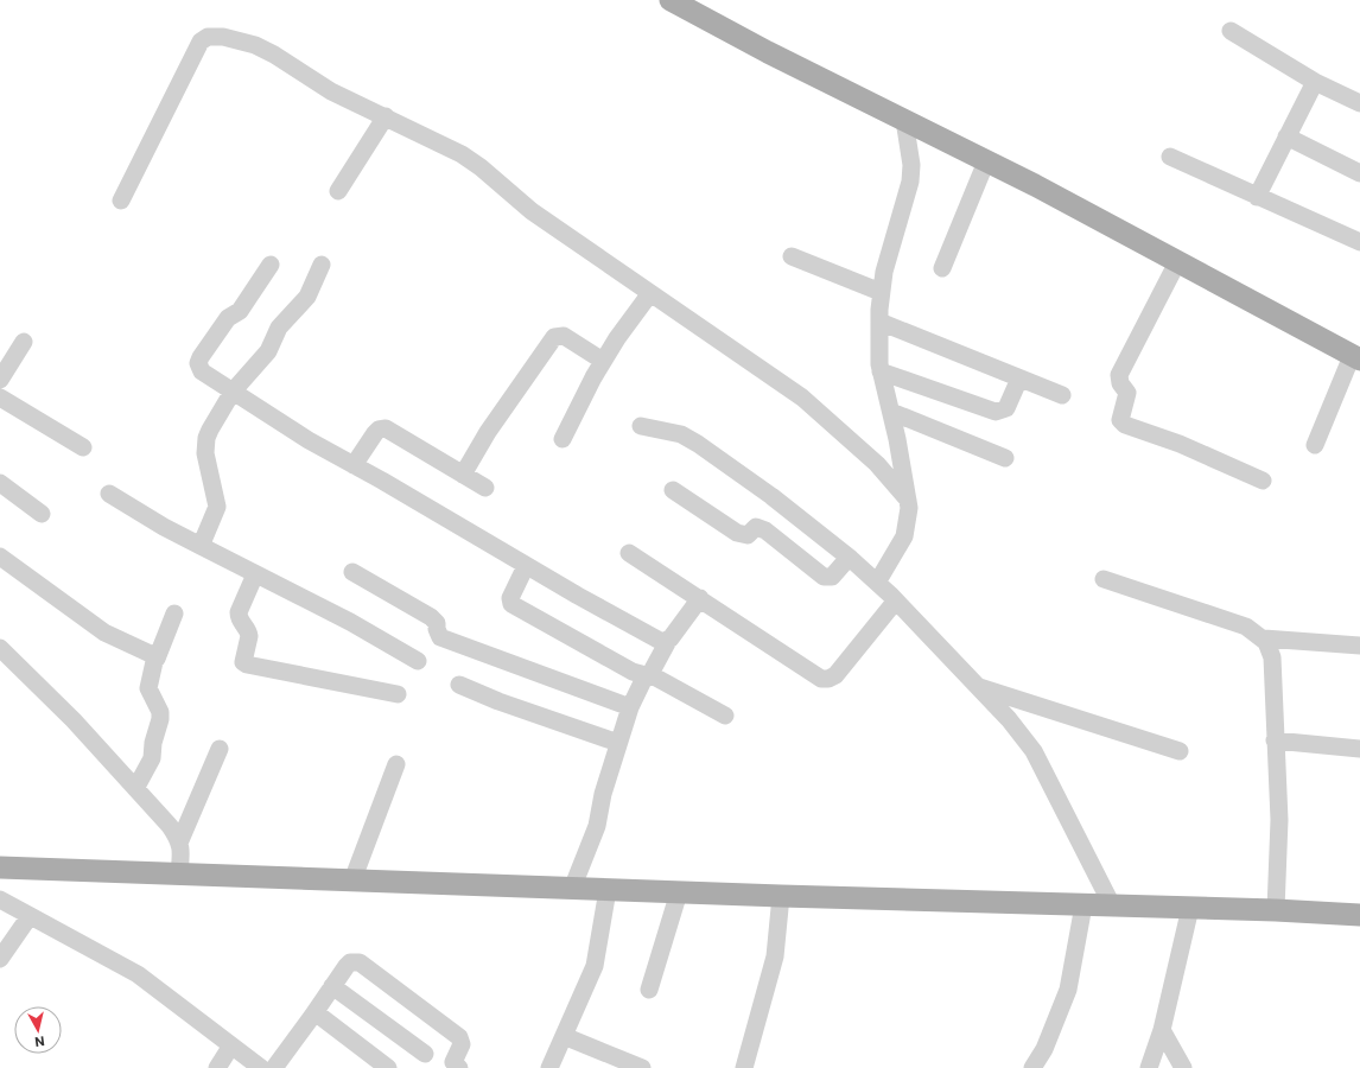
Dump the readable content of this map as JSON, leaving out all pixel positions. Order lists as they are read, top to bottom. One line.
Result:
{"north":"bottom"}
